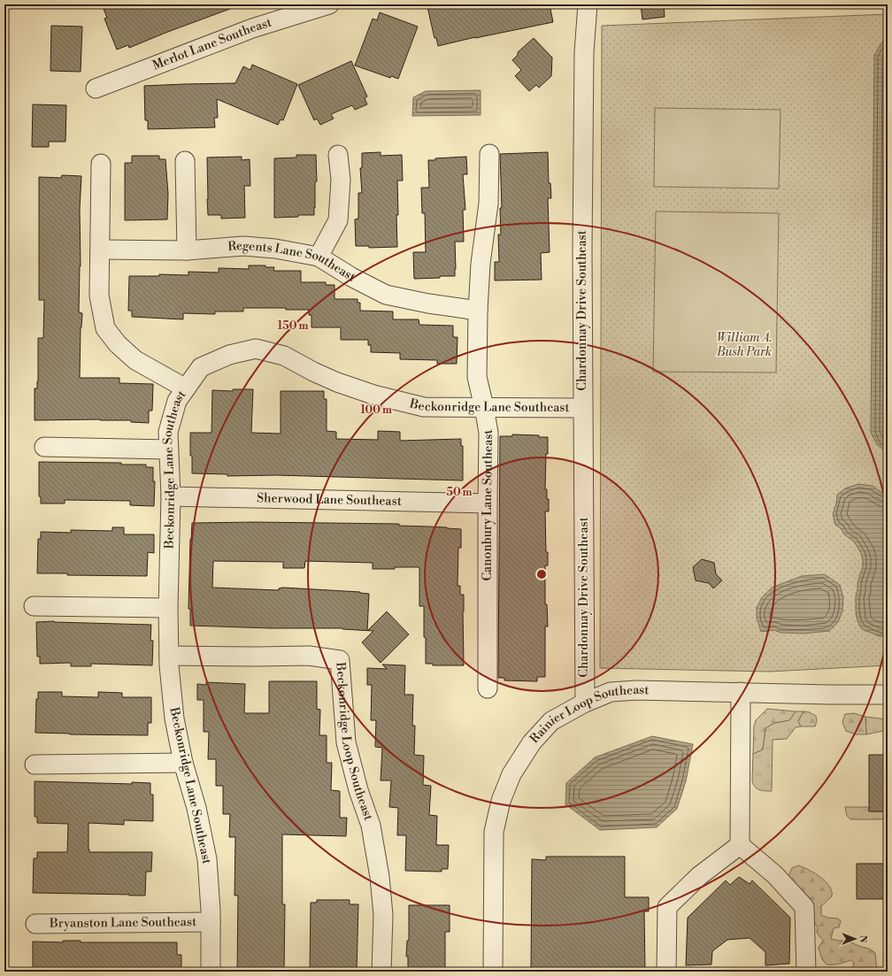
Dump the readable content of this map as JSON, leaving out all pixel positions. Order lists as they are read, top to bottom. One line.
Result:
{"streets":{"street":["Merlot Lane Southeast","Regents Lane Southeast","Chardonnay Drive Southeast","Beckonridge Lane Southeast","Sherwood Lane Southeast","Canonbury Lane Southeast","Rainier Loop Southeast","Beckonridge Loop Southeast","Bryanston Lane Southeast"]},"crossings":[["Regents Lane Southeast","Canonbury Lane Southeast"],["Chardonnay Drive Southeast","Beckonridge Lane Southeast"],["Chardonnay Drive Southeast","Rainier Loop Southeast"],["Beckonridge Lane Southeast","Sherwood Lane Southeast"],["Beckonridge Lane Southeast","Canonbury Lane Southeast"],["Beckonridge Lane Southeast","Beckonridge Loop Southeast"],["Beckonridge Lane Southeast","Bryanston Lane Southeast"],["Sherwood Lane Southeast","Canonbury Lane Southeast"]],"parks":["William A. Bush Park"],"north":"right","rings":["150 m","100 m","50 m"]}
